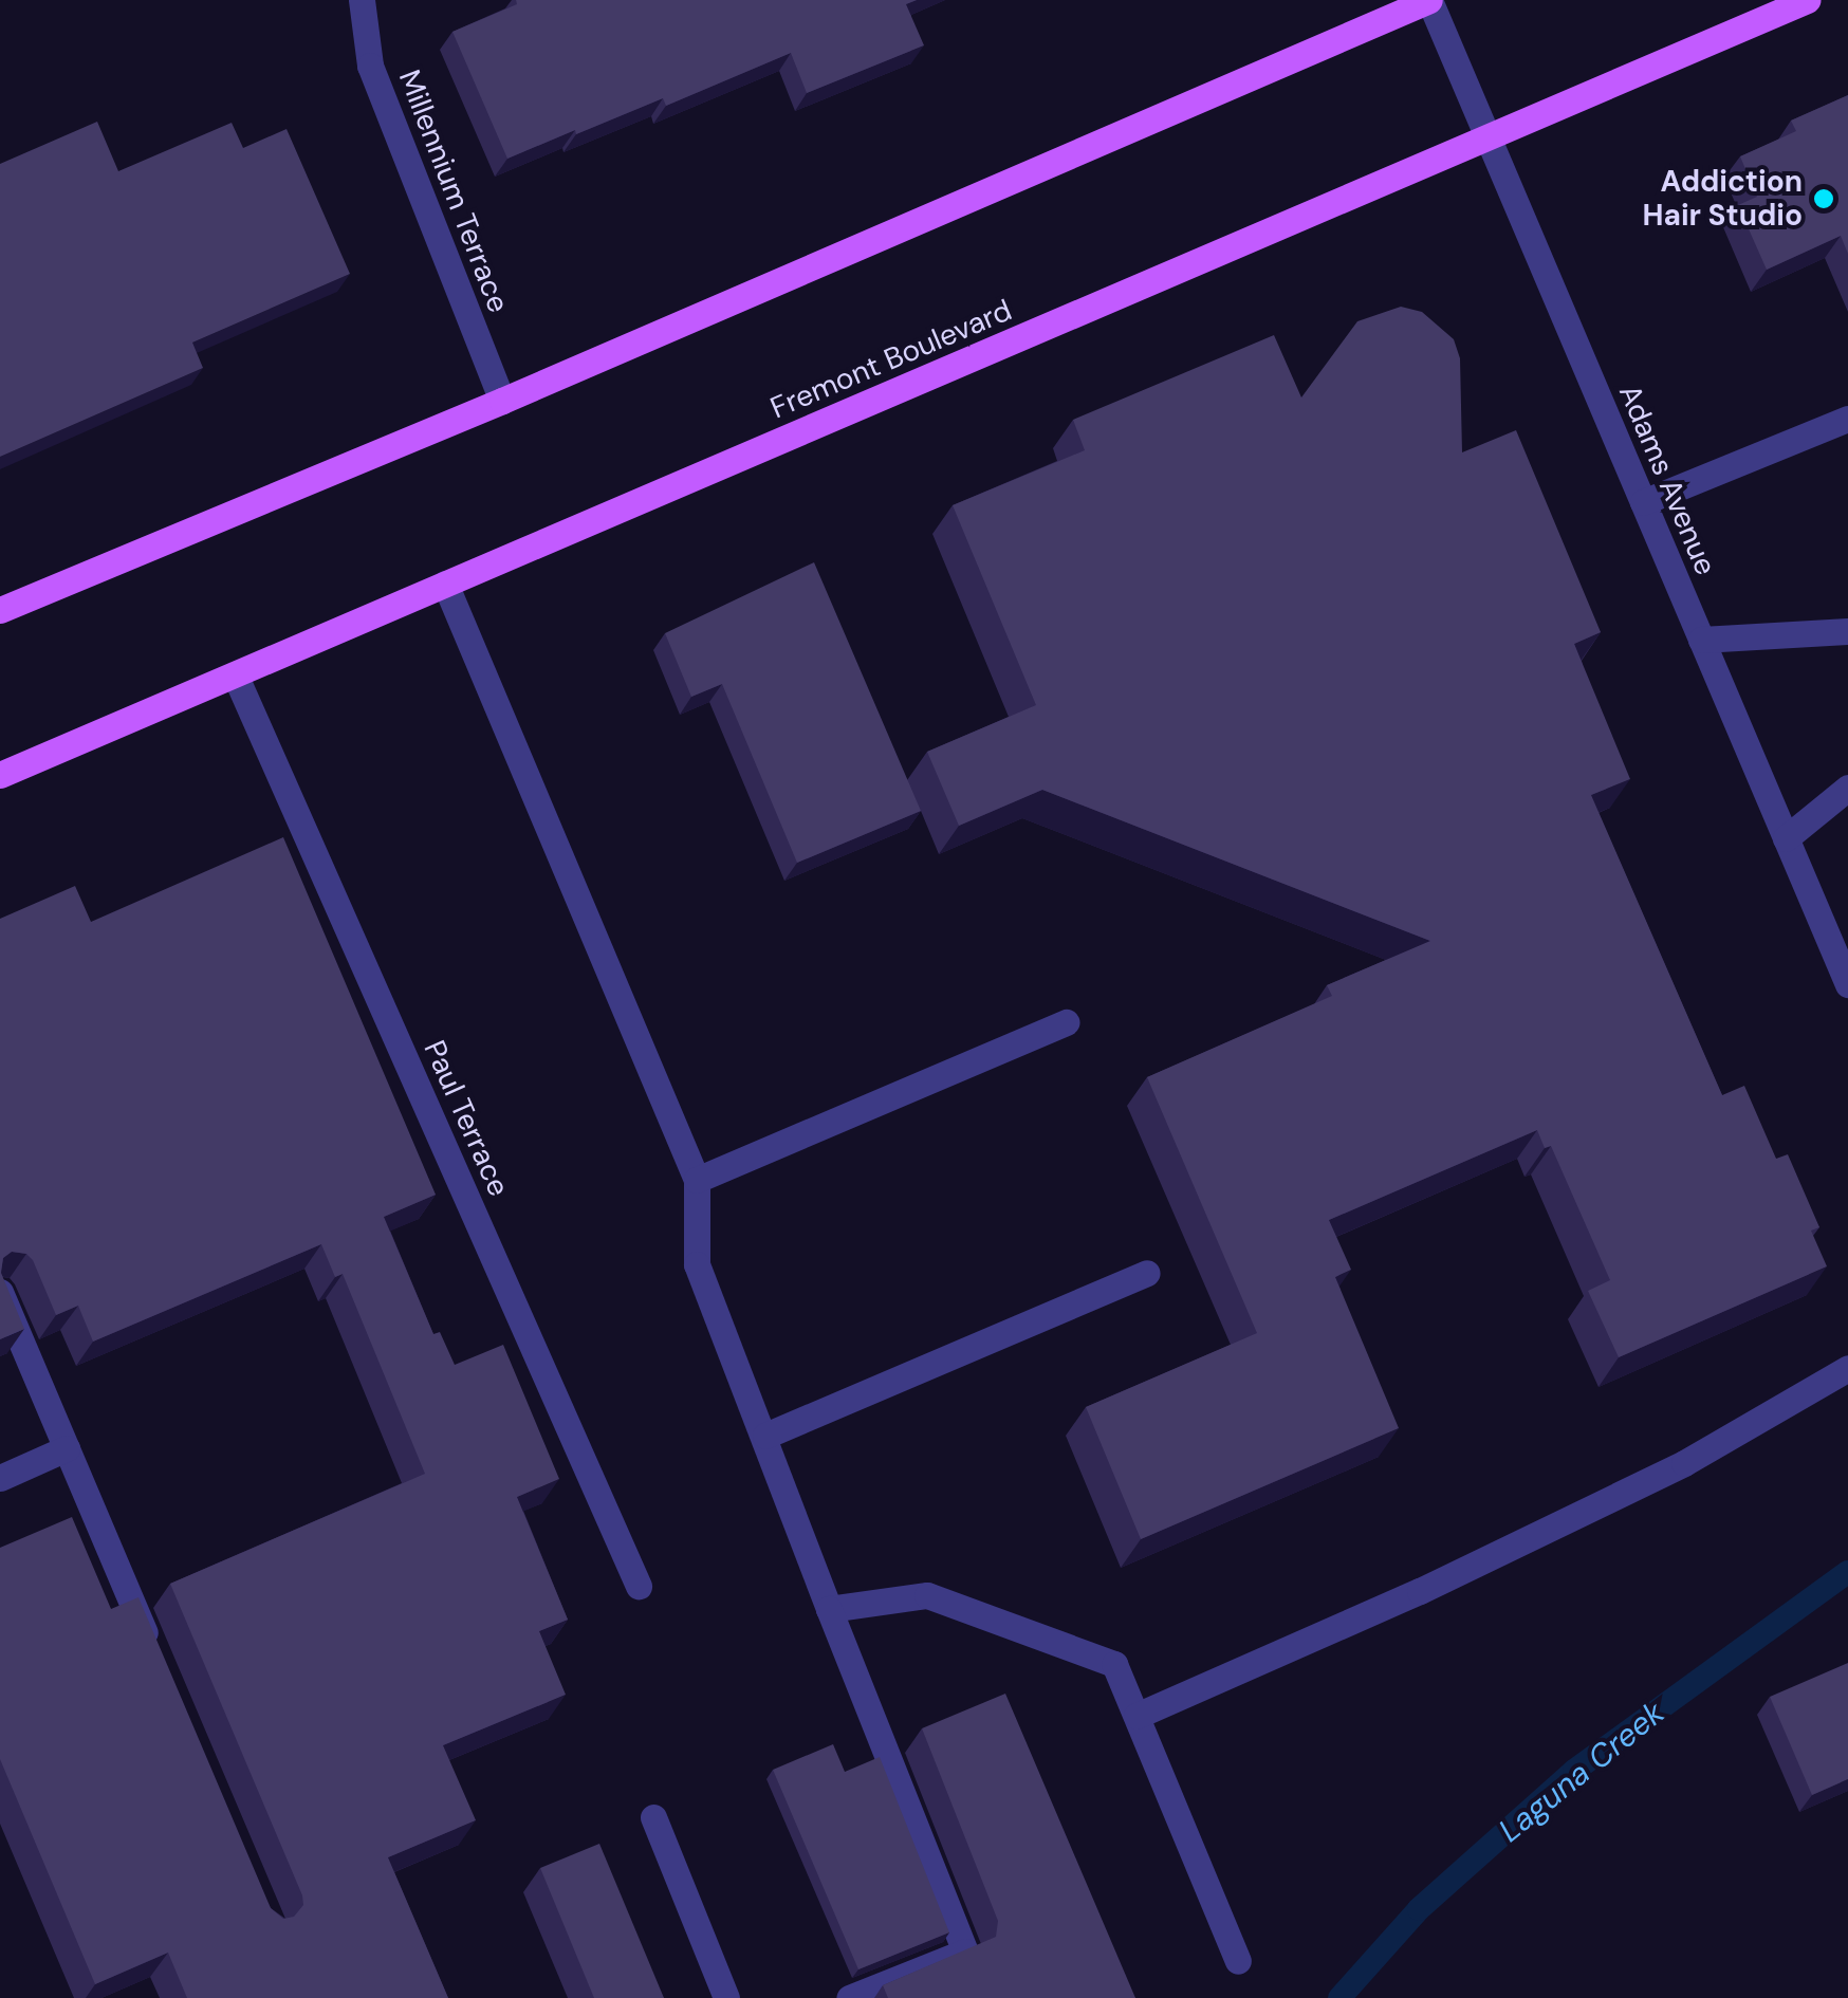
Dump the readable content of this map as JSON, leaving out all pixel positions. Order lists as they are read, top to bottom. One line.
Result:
{"streets":{"main road":["Fremont Boulevard"],"street":["Millennium Terrace","Adams Avenue","Paul Terrace"]},"crossings":[["Fremont Boulevard","Adams Avenue"],["Fremont Boulevard","Paul Terrace"]],"water":["Laguna Creek"],"places":["Addiction Hair Studio"]}
